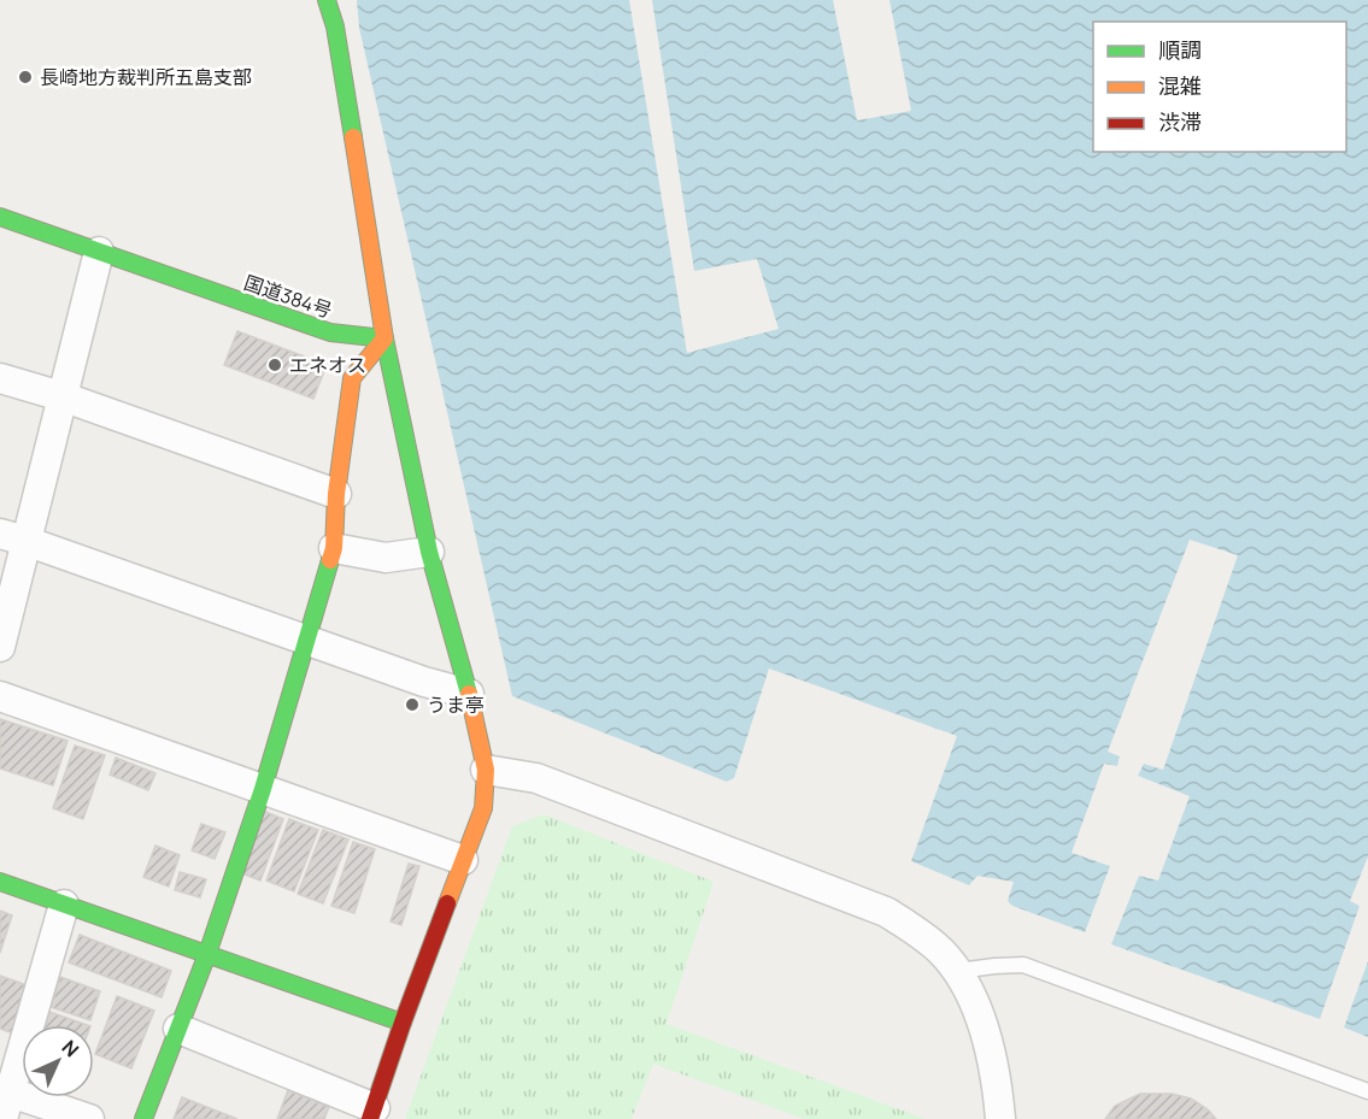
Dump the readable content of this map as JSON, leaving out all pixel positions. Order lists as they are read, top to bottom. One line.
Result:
{"streets":{"main road":["国道384号"]},"places":["長崎地方裁判所五島支部","エネオス","うま亭"],"legend":["順調","混雑","渋滞"],"north":"top right"}
